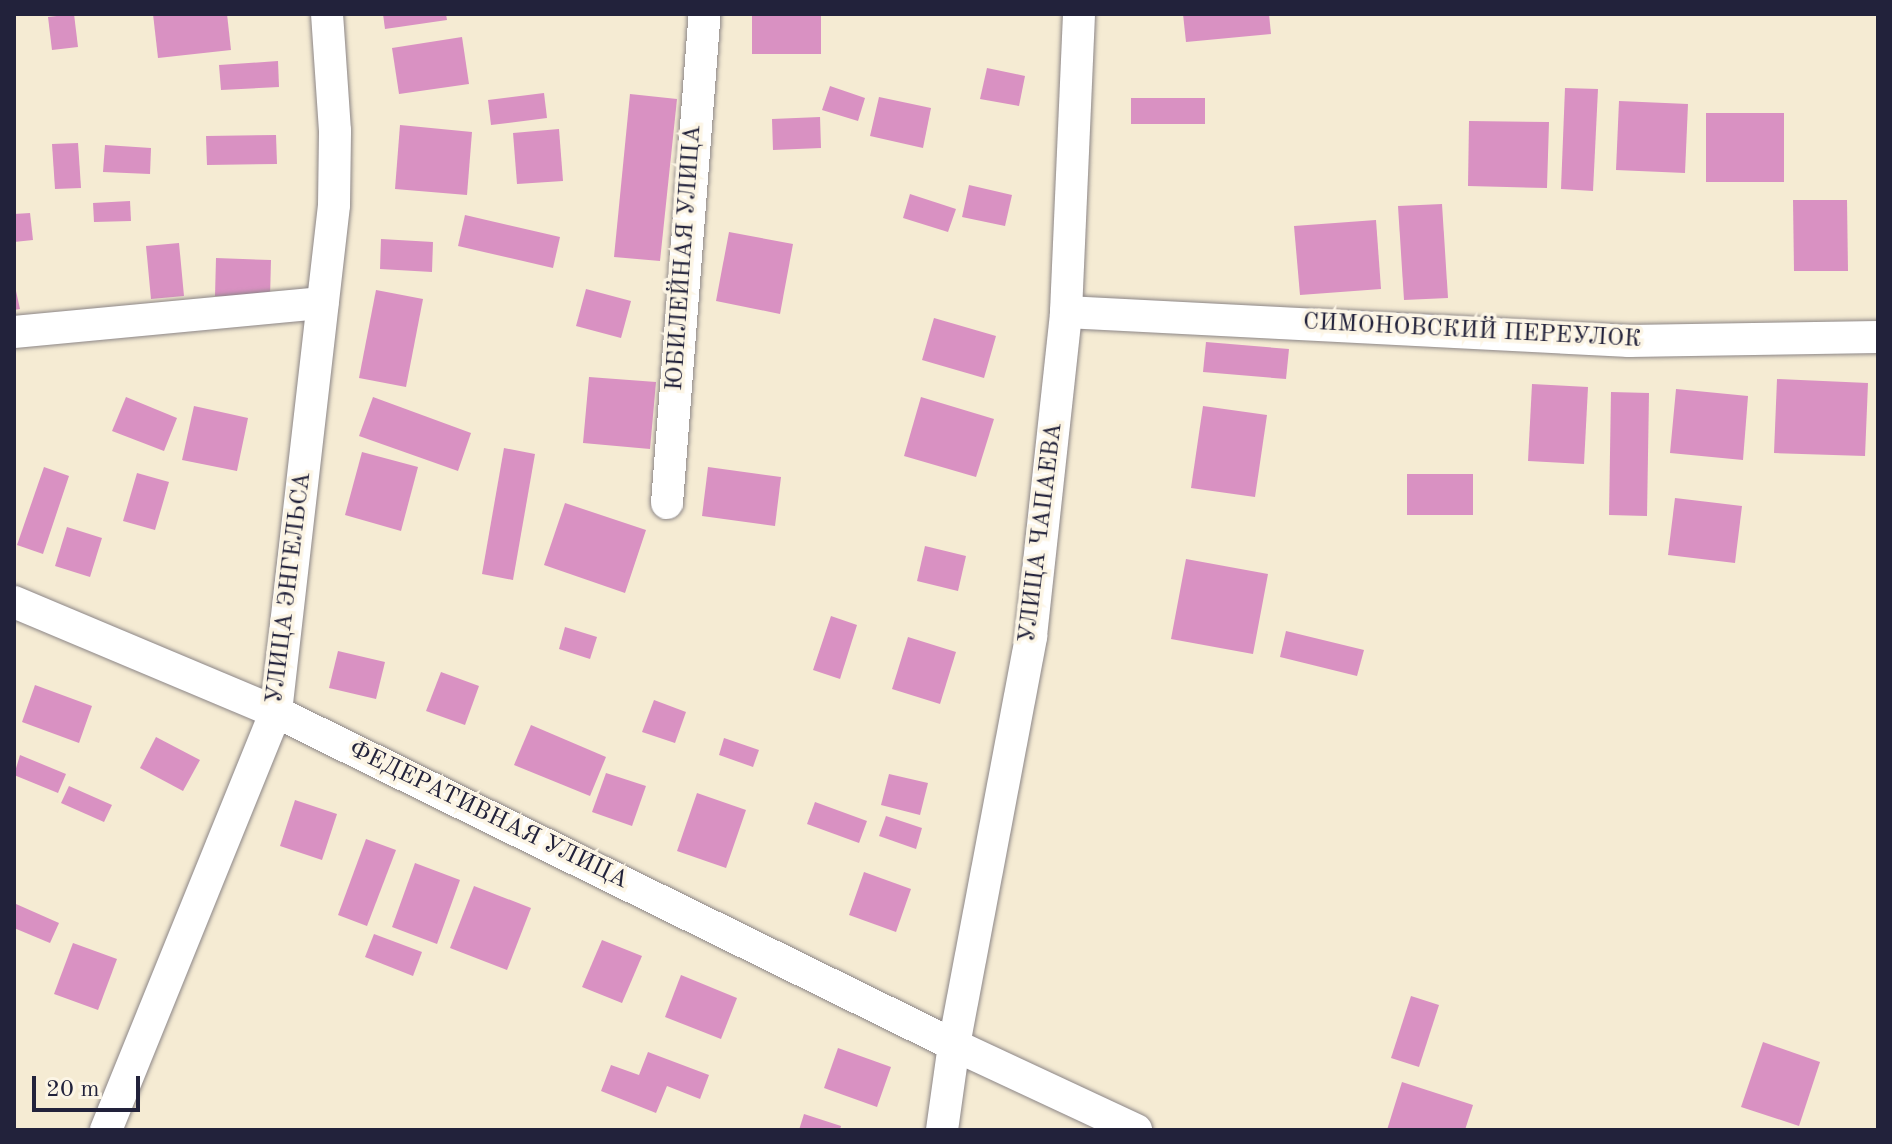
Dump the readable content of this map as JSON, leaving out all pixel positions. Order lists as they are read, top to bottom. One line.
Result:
{"streets":{"street":["ЮБИЛЕЙНАЯ УЛИЦА","СИМОНОВСКИЙ ПЕРЕУЛОК","УЛИЦА ЧАПАЕВА","УЛИЦА ЭНГЕЛЬСА","ФЕДЕРАТИВНАЯ УЛИЦА"]},"crossings":[["СИМОНОВСКИЙ ПЕРЕУЛОК","УЛИЦА ЧАПАЕВА"],["УЛИЦА ЧАПАЕВА","ФЕДЕРАТИВНАЯ УЛИЦА"],["УЛИЦА ЭНГЕЛЬСА","ФЕДЕРАТИВНАЯ УЛИЦА"]],"scale_bar":"20 m"}
